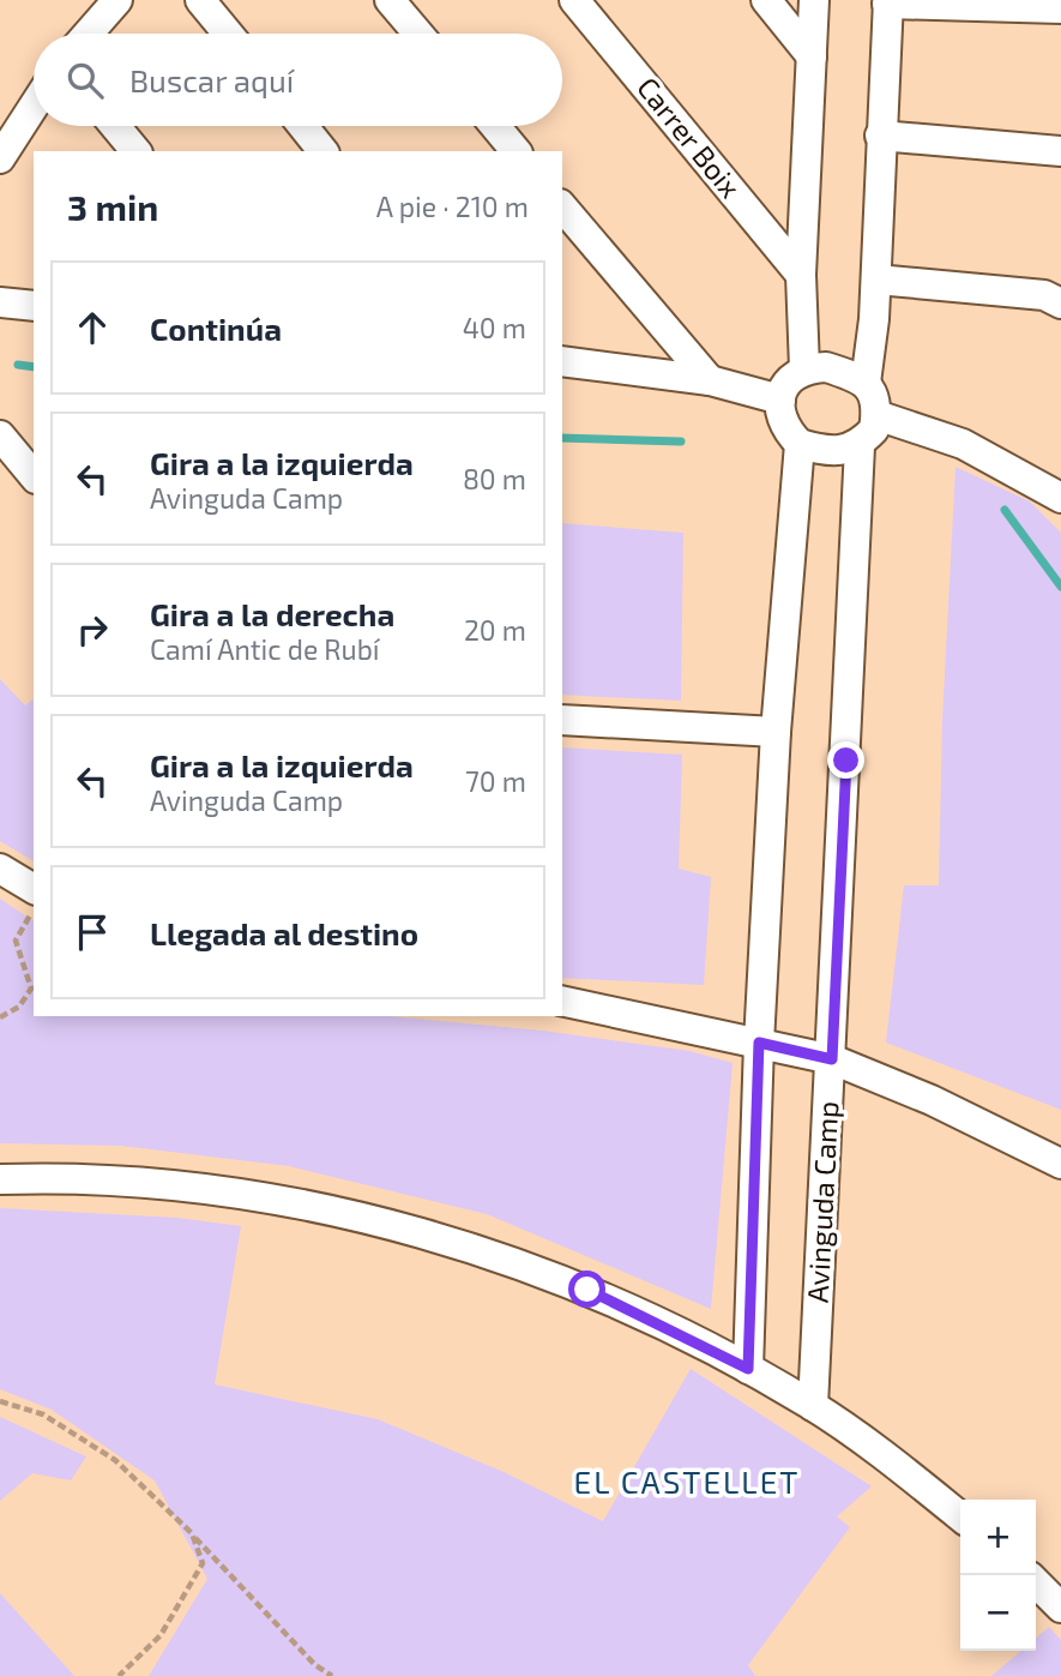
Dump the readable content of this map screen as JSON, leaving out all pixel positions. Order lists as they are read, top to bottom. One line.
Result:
{"streets":{"street":["Carrer Boix","Avinguda Camp"]},"districts":["EL CASTELLET"],"page":{"search":"Buscar aquí","heading":["3 min","A pie · 210 m"],"list":[["Continúa","40 m"],["Gira a la izquierda","Avinguda Camp","80 m"],["Gira a la derecha","Camí Antic de Rubí","20 m"],["Gira a la izquierda","Avinguda Camp","70 m"],"Llegada al destino"],"map_buttons":["+","−"]}}
